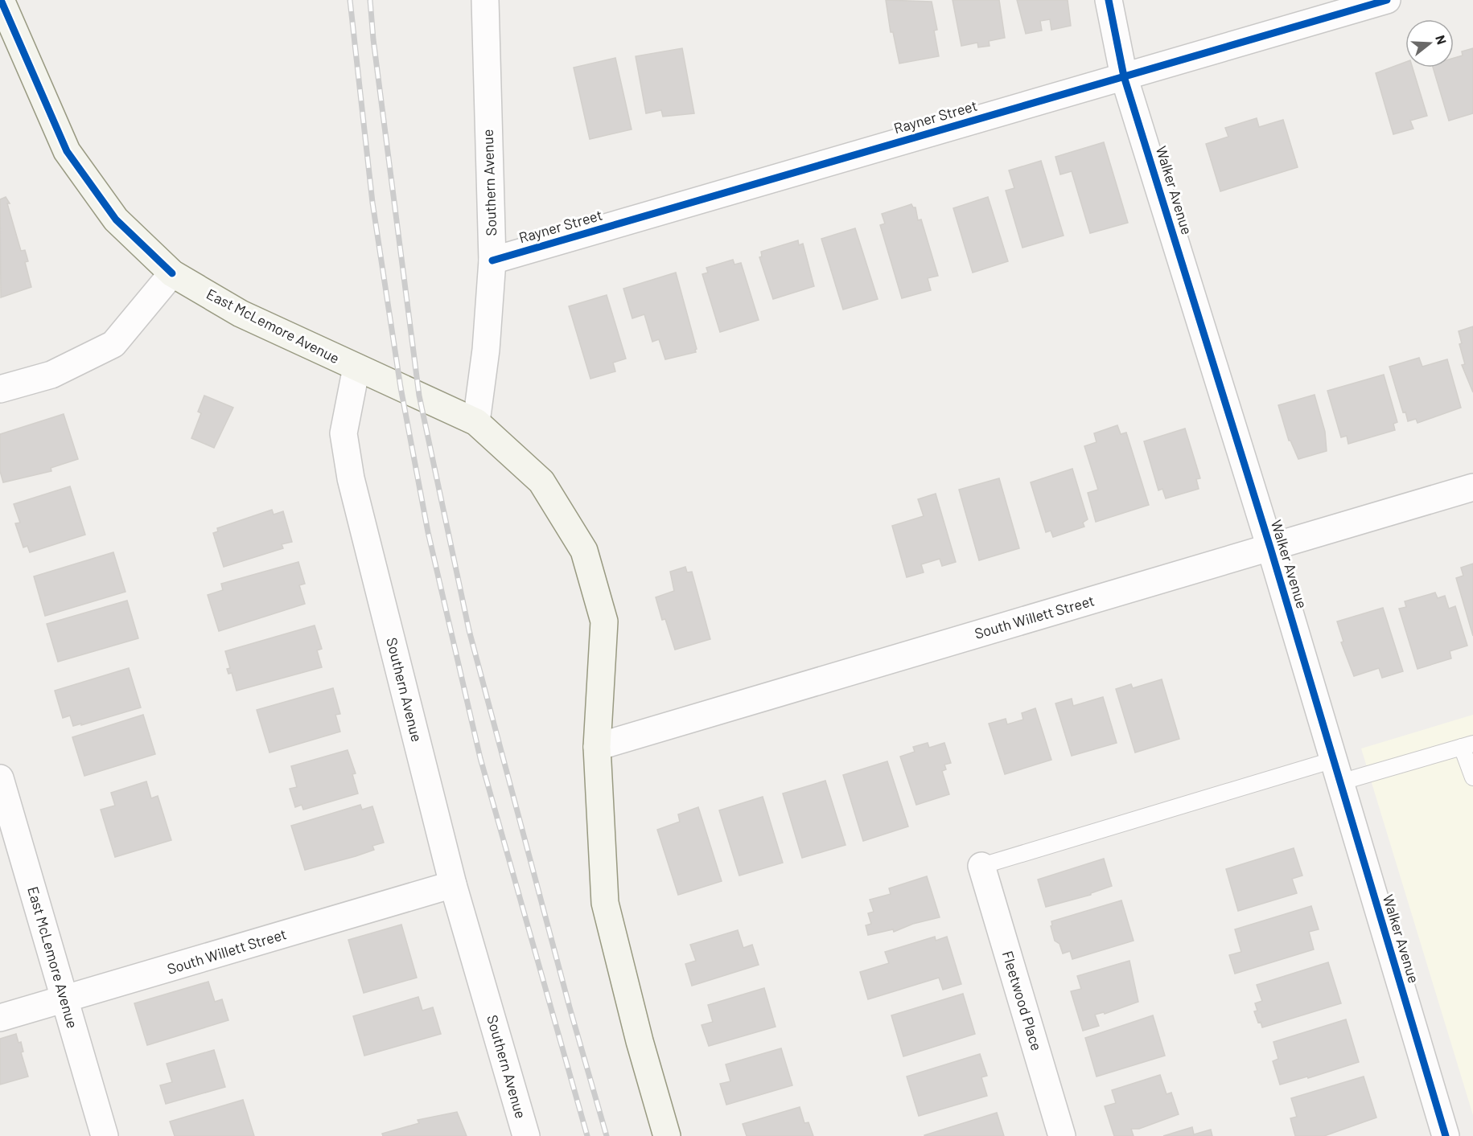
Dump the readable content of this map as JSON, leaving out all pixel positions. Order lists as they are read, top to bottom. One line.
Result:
{"streets":{"main road":["East McLemore Avenue"],"street":["Rayner Street","Southern Avenue","Walker Avenue","South Willett Street","Fleetwood Place"]},"crossings":[["Rayner Street","Southern Avenue"],["Rayner Street","Walker Avenue"],["Southern Avenue","East McLemore Avenue"],["Southern Avenue","South Willett Street"],["Walker Avenue","South Willett Street"],["East McLemore Avenue","South Willett Street"]],"north":"right"}
